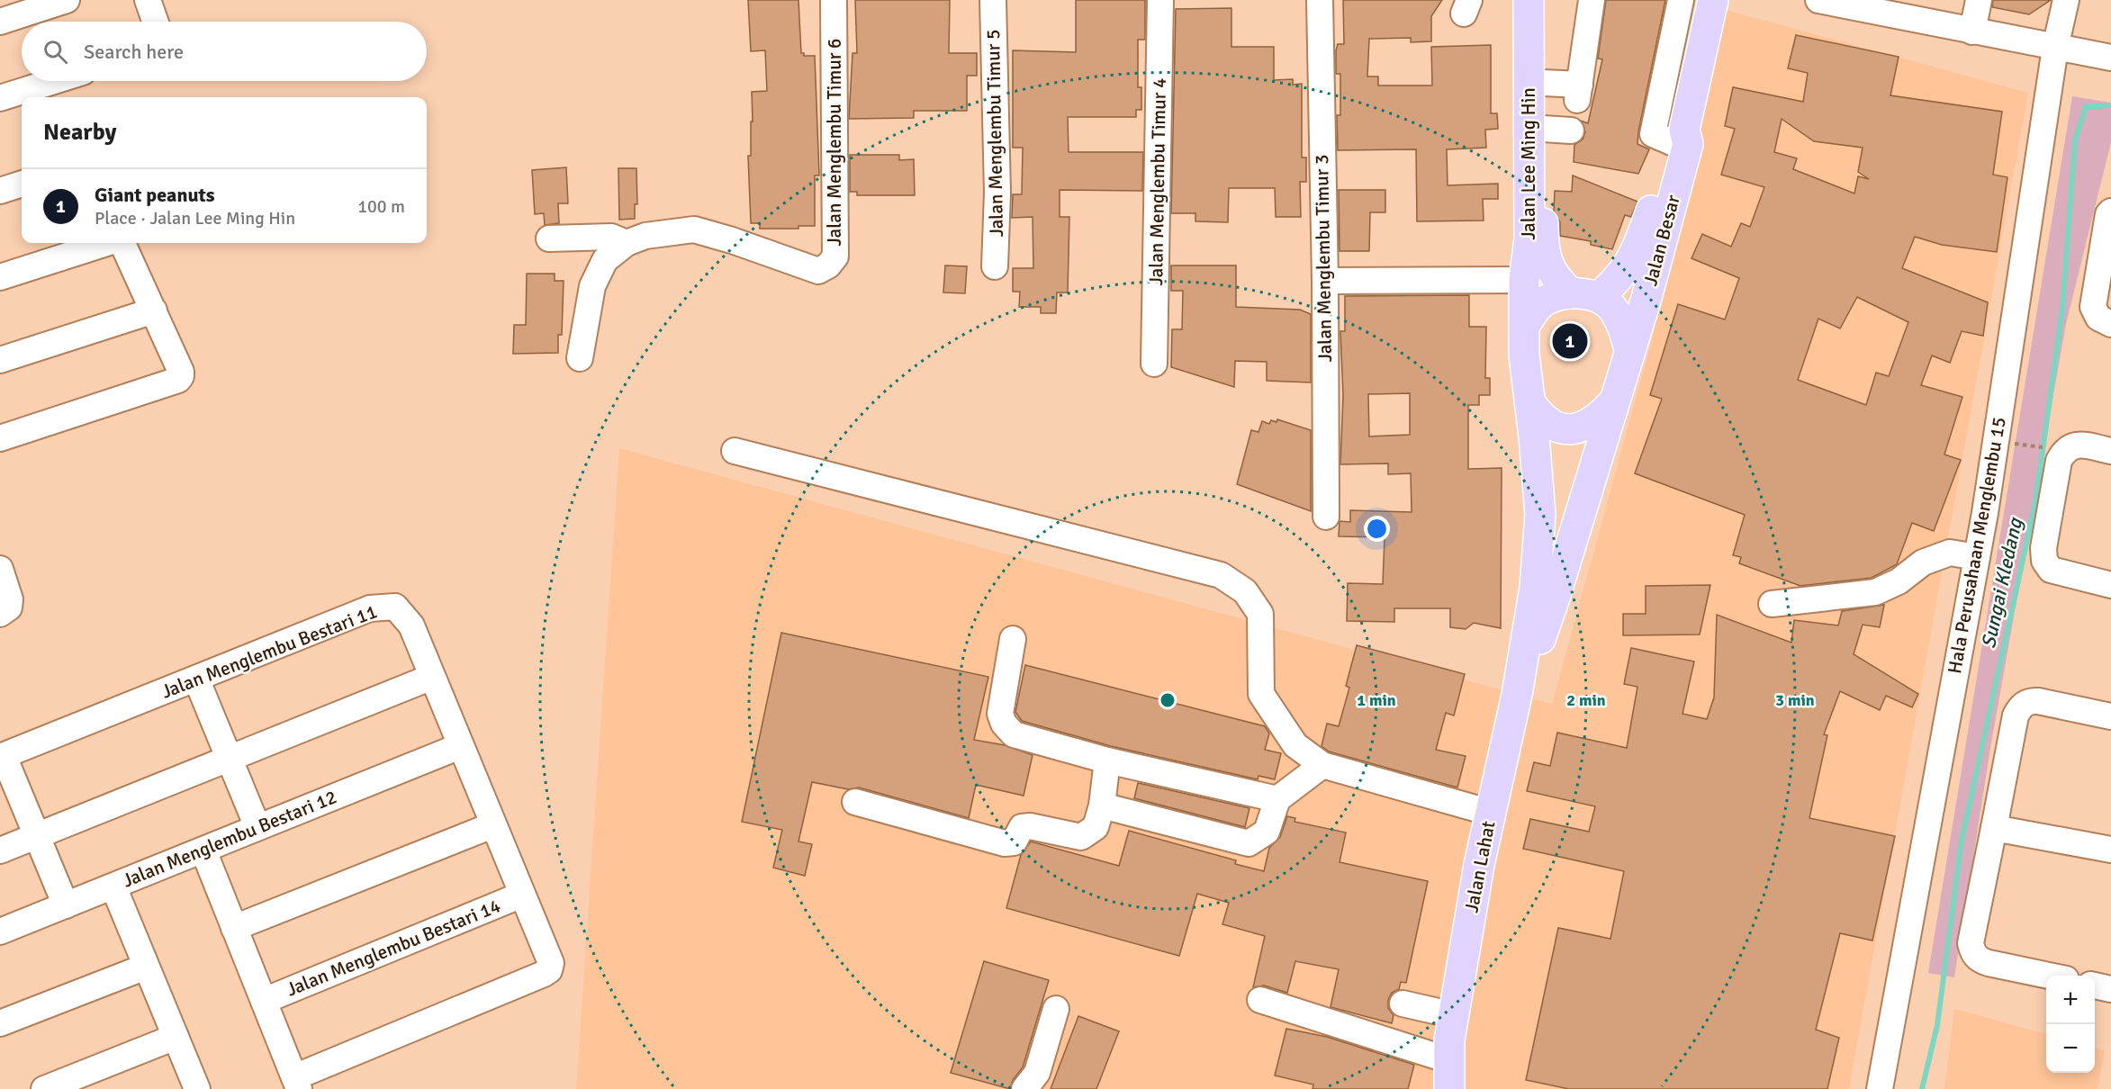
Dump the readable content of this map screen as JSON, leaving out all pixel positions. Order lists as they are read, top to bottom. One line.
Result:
{"streets":{"main road":["Jalan Lee Ming Hin","Jalan Besar","Jalan Lahat"],"street":["Jalan Menglembu Timur 5","Jalan Menglembu Timur 6","Jalan Menglembu Timur 4","Jalan Menglembu Timur 3","Hala Perusahaan Menglembu 15","Jalan Menglembu Bestari 11","Jalan Menglembu Bestari 12","Jalan Menglembu Bestari 14"]},"crossings":[["Jalan Lee Ming Hin","Jalan Besar"],["Jalan Lee Ming Hin","Jalan Lahat"],["Jalan Besar","Jalan Lahat"],["Jalan Menglembu Bestari 11","Jalan Menglembu Bestari 12"],["Jalan Menglembu Bestari 11","Jalan Menglembu Bestari 14"]],"water":["Sungai Kledang"],"page":{"search":"Search here","heading":"Nearby","list":[{"mark":"1","name":"Giant peanuts","note":"Place · Jalan Lee Ming Hin","value":"100 m"}],"pins":"1","map_buttons":["+","−"]},"rings":["1 min","2 min","3 min"]}
